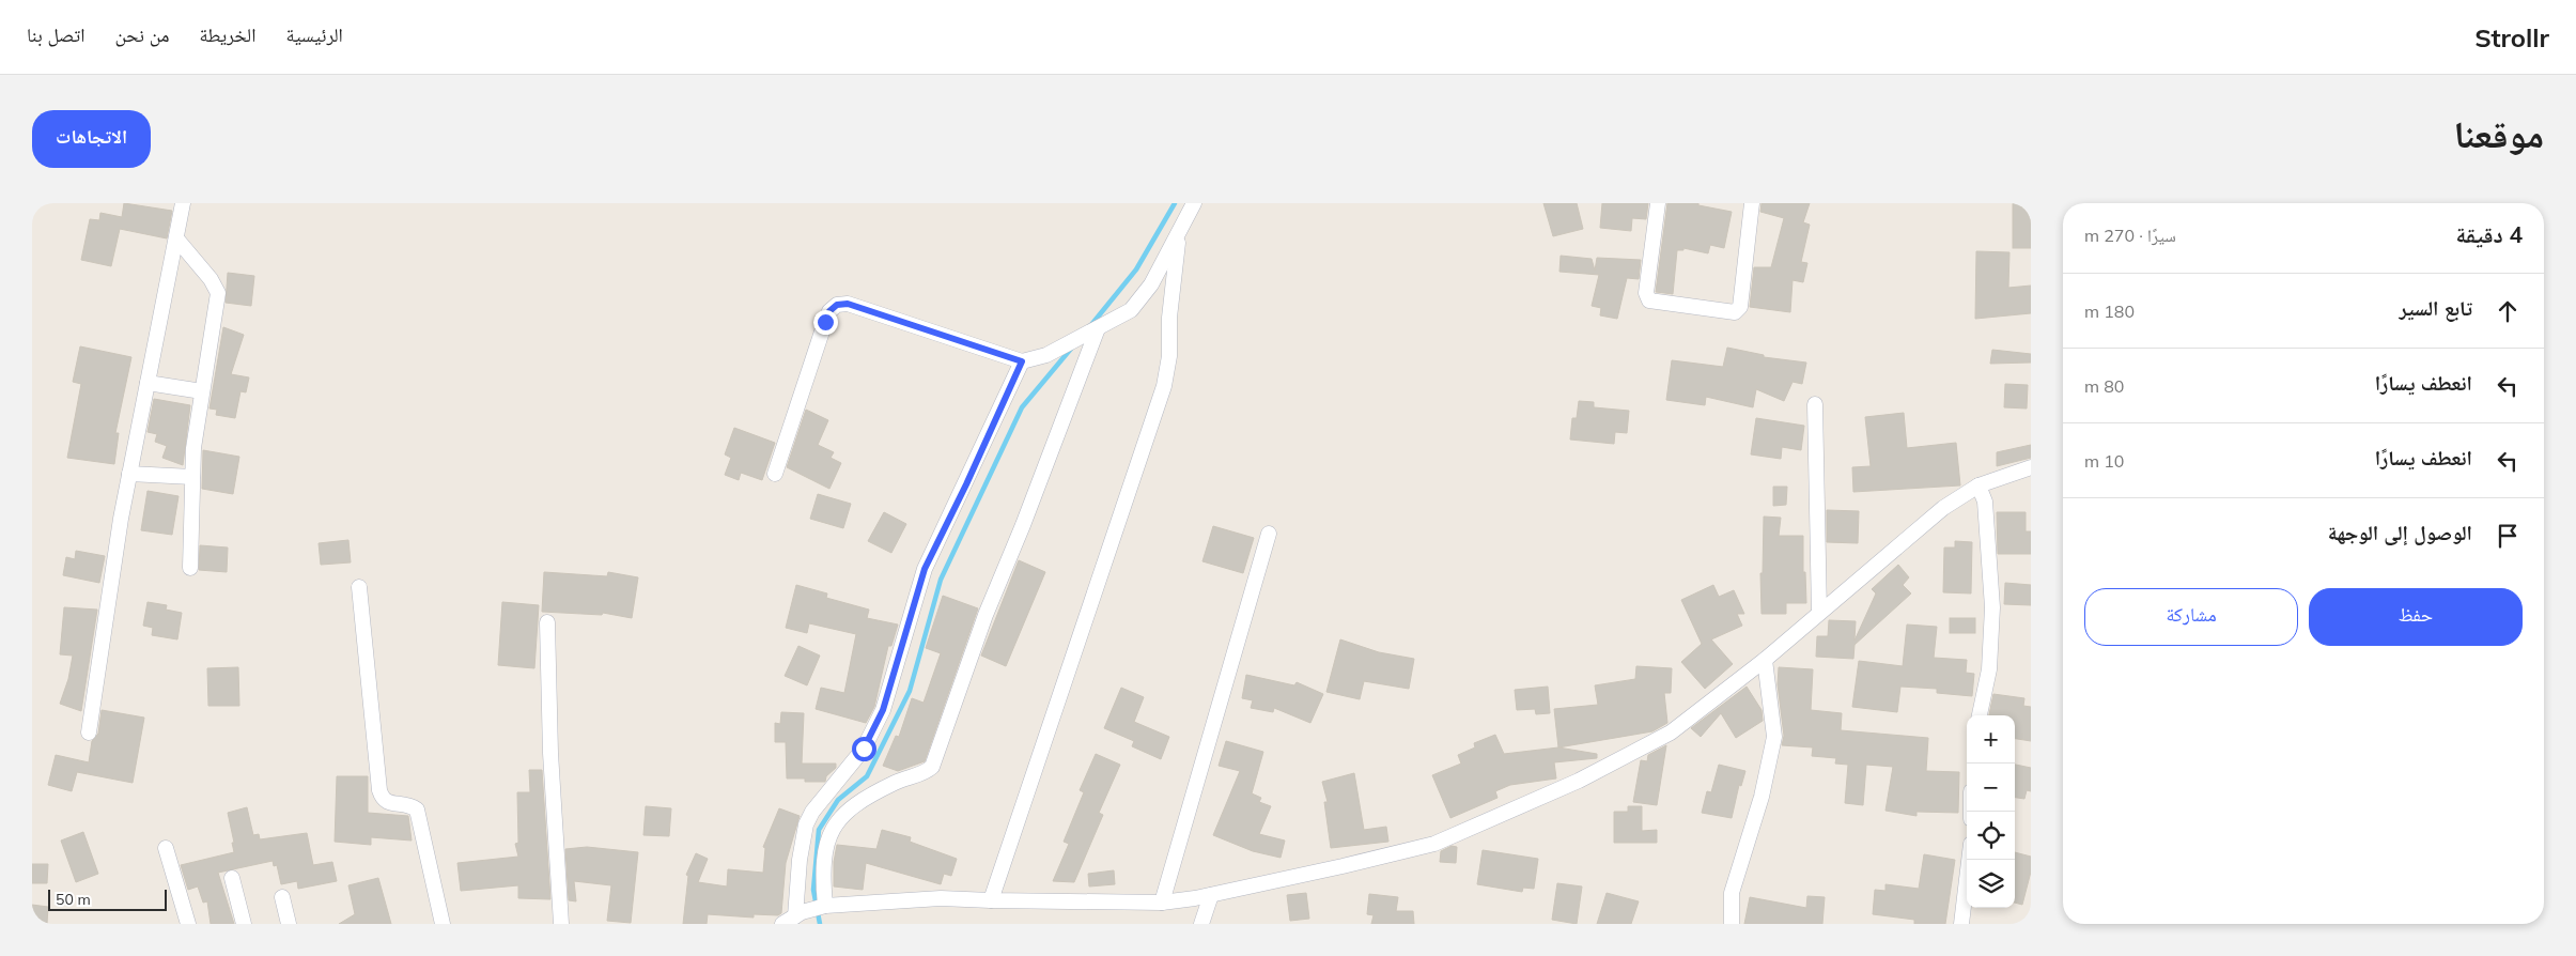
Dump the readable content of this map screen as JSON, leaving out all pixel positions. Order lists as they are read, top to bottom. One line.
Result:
{"scale_bar":"50 m","page":{"header":"Strollr","nav":["الرئيسية","الخريطة","من نحن","اتصل بنا"],"title":"موقعنا","buttons":["الاتجاهات",["حفظ","مشاركة"]],"heading":["4 دقيقة","سيرًا · 270 m"],"list":[["تابع السير","180 m"],["انعطف يسارًا","80 m"],["انعطف يسارًا","10 m"],"الوصول إلى الوجهة"],"map_buttons":["+","−"],"scale":"50 m"}}
